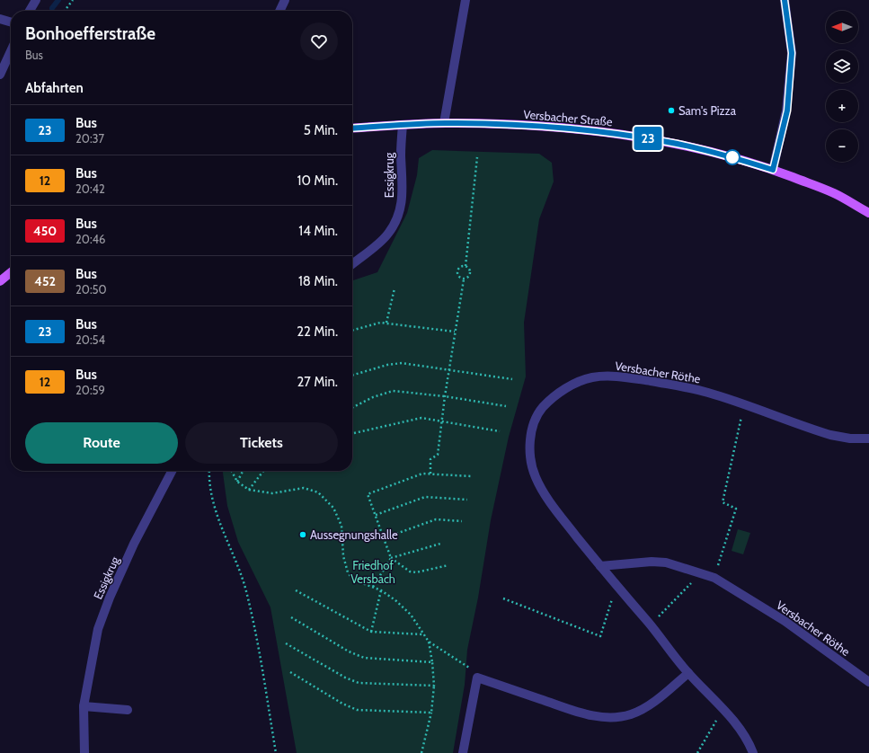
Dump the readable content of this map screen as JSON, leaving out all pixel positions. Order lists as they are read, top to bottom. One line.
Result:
{"streets":{"main road":["Versbacher Straße"],"street":["Essigkrug","Versbacher Röthe"]},"crossings":[["Versbacher Straße","Essigkrug"]],"parks":["Friedhof Versbach"],"places":["Sam's Pizza","Aussegnungshalle"],"lines":["bus line 23"],"north":"left","page":{"on_map":"23","map_buttons":["+","−"],"heading":[["Bonhoefferstraße","Bus"],"Abfahrten"],"list":[{"mark":"23","name":"Bus","note":"20:37","value":"5 Min."},{"mark":"12","name":"Bus","note":"20:42","value":"10 Min."},{"mark":"450","name":"Bus","note":"20:46","value":"14 Min."},{"mark":"452","name":"Bus","note":"20:50","value":"18 Min."},{"mark":"23","name":"Bus","note":"20:54","value":"22 Min."},{"mark":"12","name":"Bus","note":"20:59","value":"27 Min."}],"buttons":["Route","Tickets"]}}
